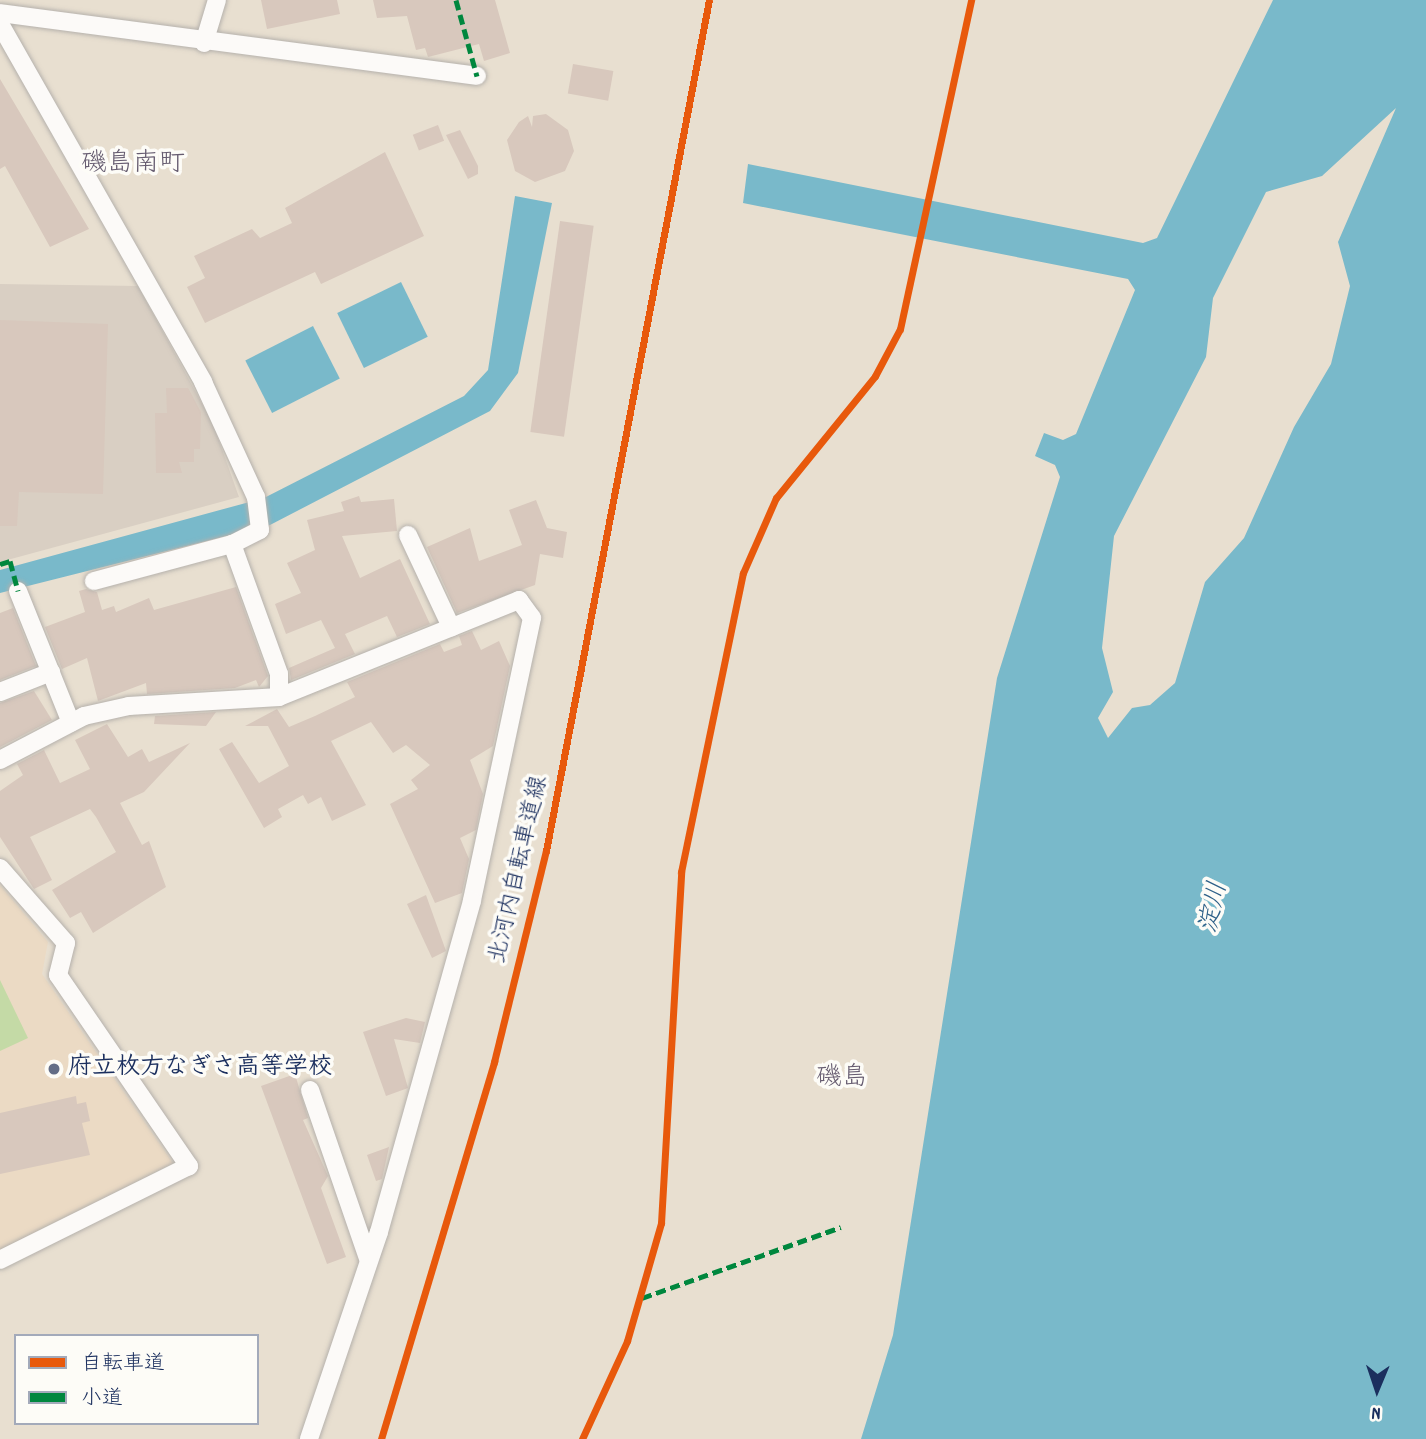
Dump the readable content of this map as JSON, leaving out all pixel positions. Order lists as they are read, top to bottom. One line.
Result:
{"streets":{"cycle path":["北河内自転車道線"]},"districts":["磯島南町","磯島"],"water":["淀川"],"places":["府立枚方なぎさ高等学校"],"legend":["自転車道","小道"],"north":"bottom"}
